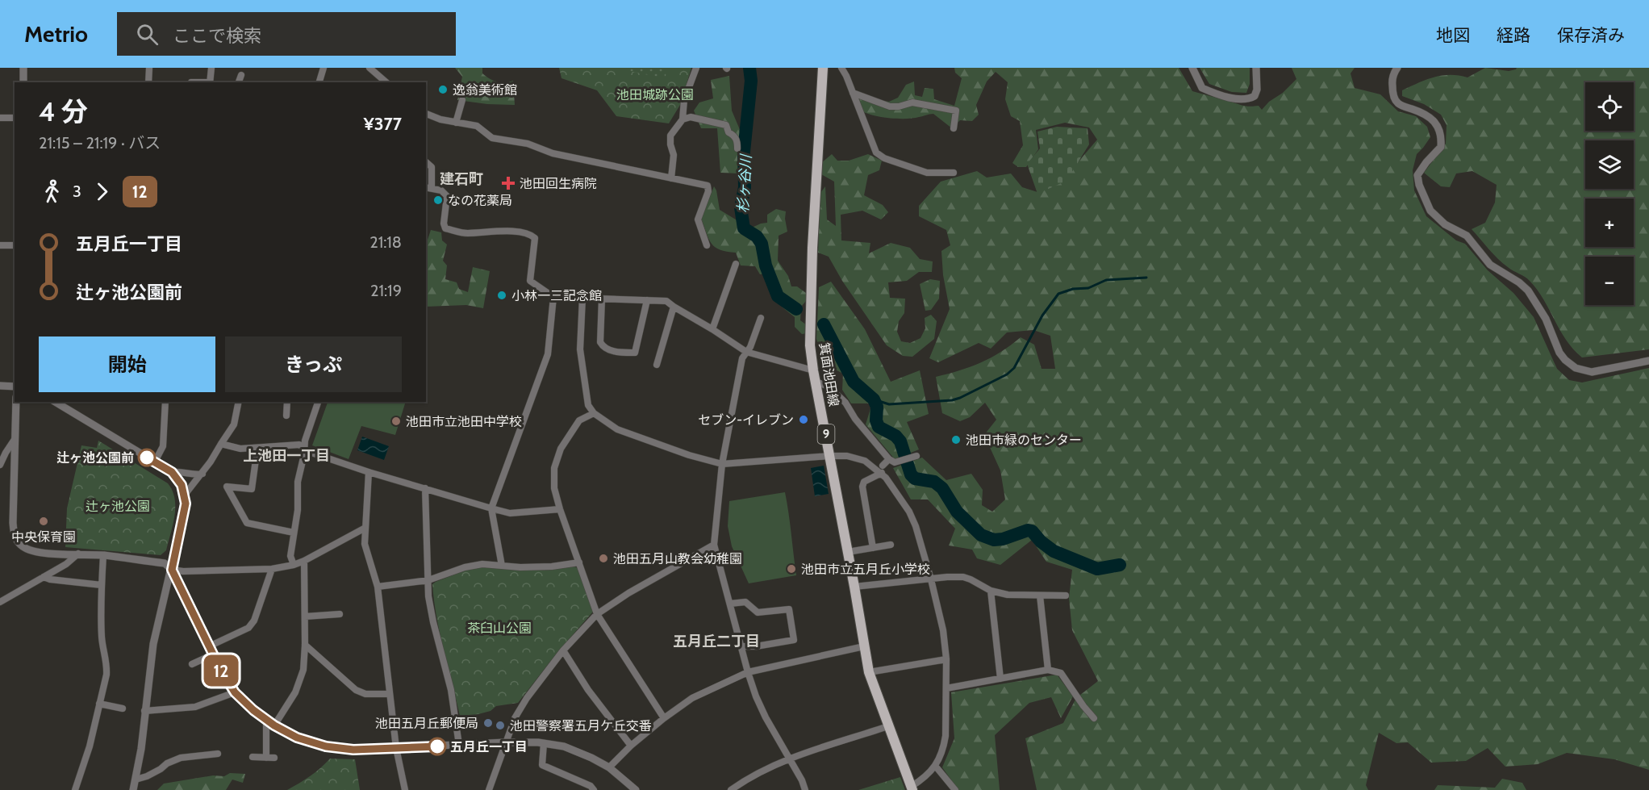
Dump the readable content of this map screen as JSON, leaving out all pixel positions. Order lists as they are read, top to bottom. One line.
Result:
{"streets":{"main road":["箕面池田線","9"]},"districts":["建石町","上池田一丁目","五月丘二丁目"],"water":["杉ヶ谷川"],"parks":["池田城跡公園","辻ヶ池公園","茶臼山公園"],"places":{"other":["逸翁美術館","なの花薬局","小林一三記念館","セブン-イレブン","池田市立池田中学校","池田市緑のセンター","辻ヶ池公園前","中央保育園","池田五月山教会幼稚園","池田市立五月丘小学校","池田五月丘郵便局","池田警察署五月ケ丘交番","五月丘一丁目"],"health":["池田回生病院"]},"lines":["bus line 12"],"page":{"header":"Metrio","search":"ここで検索","nav":["地図","経路","保存済み"],"on_map":"12","map_buttons":["+","−"],"heading":["4 分","21:15 – 21:19 · バス","¥377"],"legs":["3","12"],"list":[{"name":"五月丘一丁目","value":"21:18"},{"name":"辻ヶ池公園前","value":"21:19"}],"buttons":["開始","きっぷ"]}}
